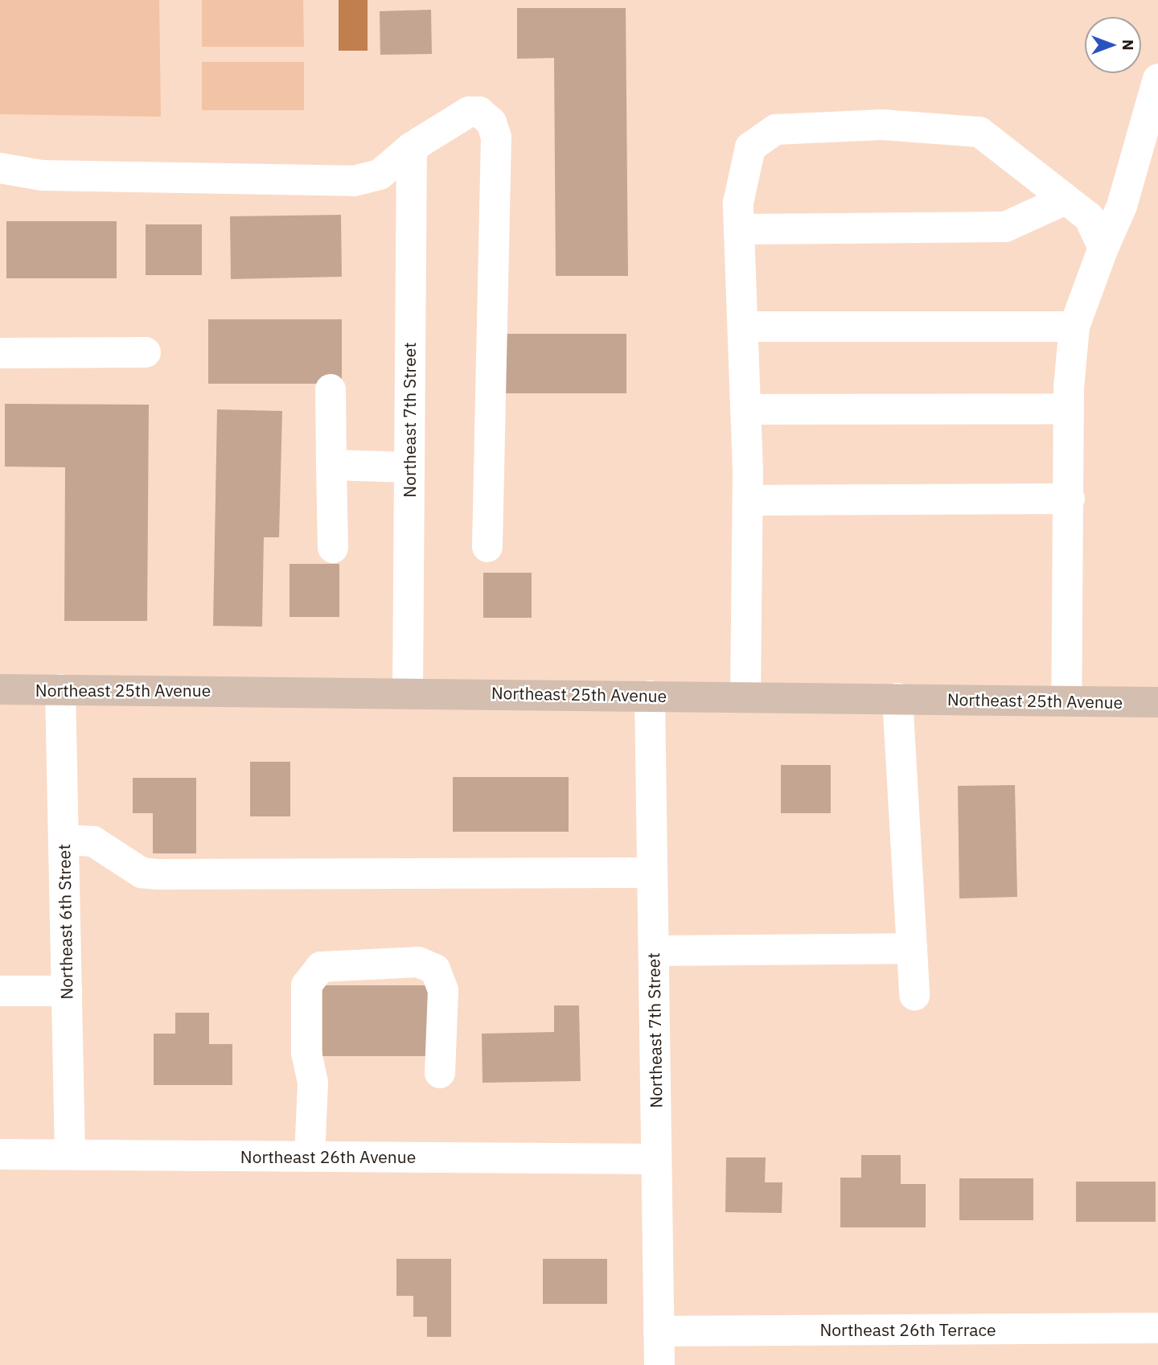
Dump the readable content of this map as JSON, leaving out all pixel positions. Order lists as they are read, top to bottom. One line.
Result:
{"streets":{"main road":["Northeast 25th Avenue"],"street":["Northeast 7th Street","Northeast 6th Street","Northeast 26th Avenue","Northeast 26th Terrace"]},"crossings":[["Northeast 7th Street","Northeast 25th Avenue"],["Northeast 7th Street","Northeast 26th Avenue"],["Northeast 7th Street","Northeast 26th Terrace"],["Northeast 25th Avenue","Northeast 6th Street"],["Northeast 6th Street","Northeast 26th Avenue"]],"north":"right"}
